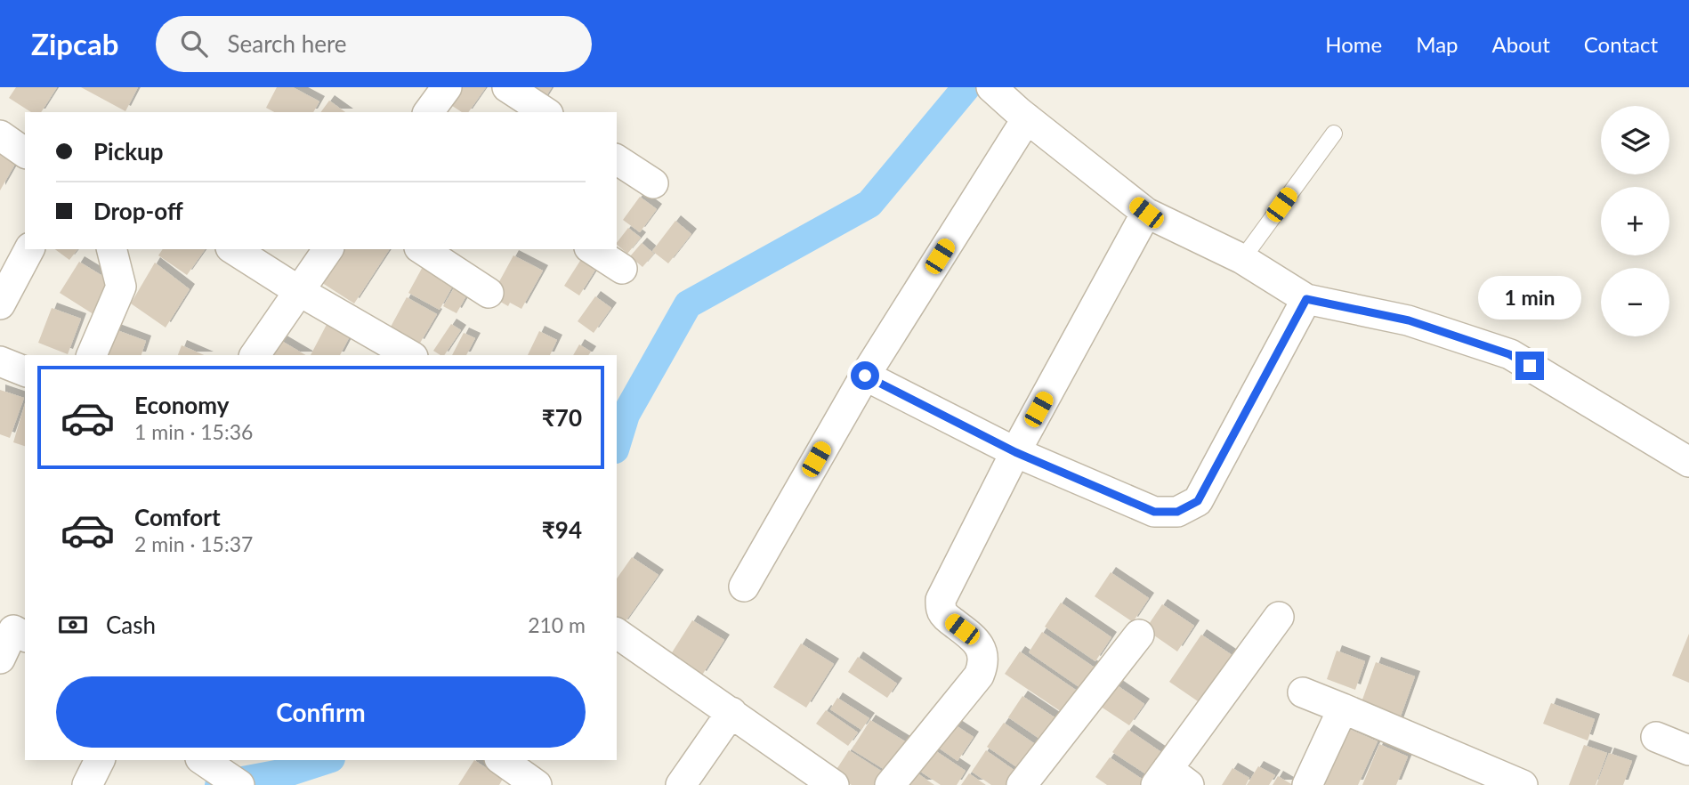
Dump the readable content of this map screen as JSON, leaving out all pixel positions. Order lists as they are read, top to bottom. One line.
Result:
{"page":{"header":"Zipcab","search":"Search here","nav":["Home","Map","About","Contact"],"map_buttons":["+","−"],"banner":["Pickup","Drop-off"],"bubble":"1 min","list":[{"name":"Economy","note":"1 min · 15:36","value":"₹70"},{"name":"Comfort","note":"2 min · 15:37","value":"₹94"}],"pay":["Cash","210 m"],"buttons":"Confirm"}}
